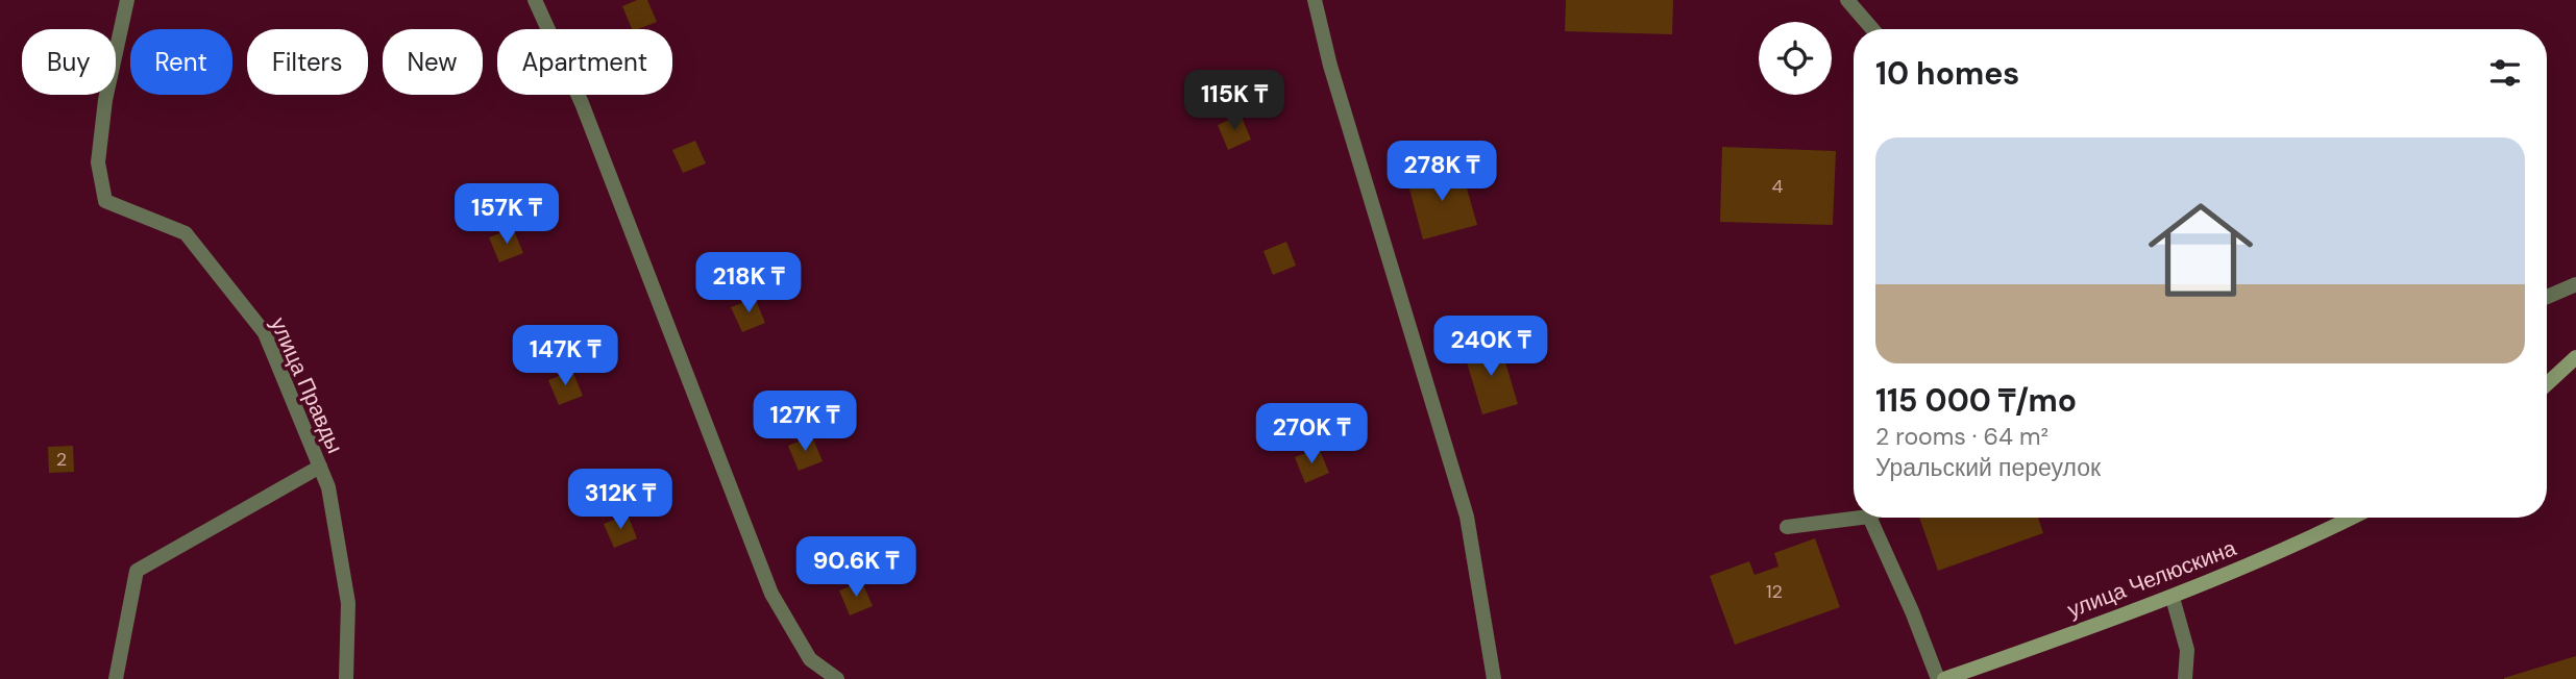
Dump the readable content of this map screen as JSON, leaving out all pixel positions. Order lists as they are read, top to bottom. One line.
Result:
{"streets":{"main road":["улица Челюскина"],"street":["улица Правды"]},"house_numbers":["4","2","12"],"page":{"chip":["Buy","Rent","Filters","New","Apartment"],"heading":"10 homes","price":["115K ₸","278K ₸","157K ₸","218K ₸","240K ₸","147K ₸","127K ₸","270K ₸","312K ₸","90.6K ₸"],"list":[{"name":"115 000 ₸/mo","note":"2 rooms · 64 m² · Уральский переулок"}]}}
